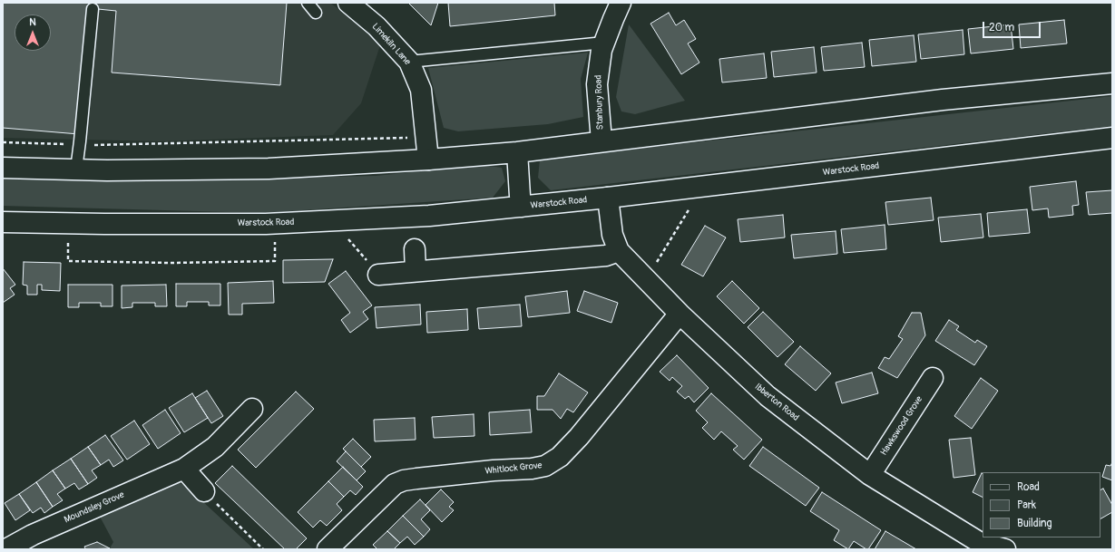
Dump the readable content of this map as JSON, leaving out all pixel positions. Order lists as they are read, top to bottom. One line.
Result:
{"streets":{"street":["Limekiln Lane","Stanbury Road","Warstock Road","Ibberton Road","Hawkswood Grove","Whitlock Grove","Moundsley Grove"]},"crossings":[["Warstock Road","Ibberton Road"],["Ibberton Road","Hawkswood Grove"],["Ibberton Road","Whitlock Grove"]],"legend":["Road","Park","Building"],"scale_bar":"20 m","north":"top"}
